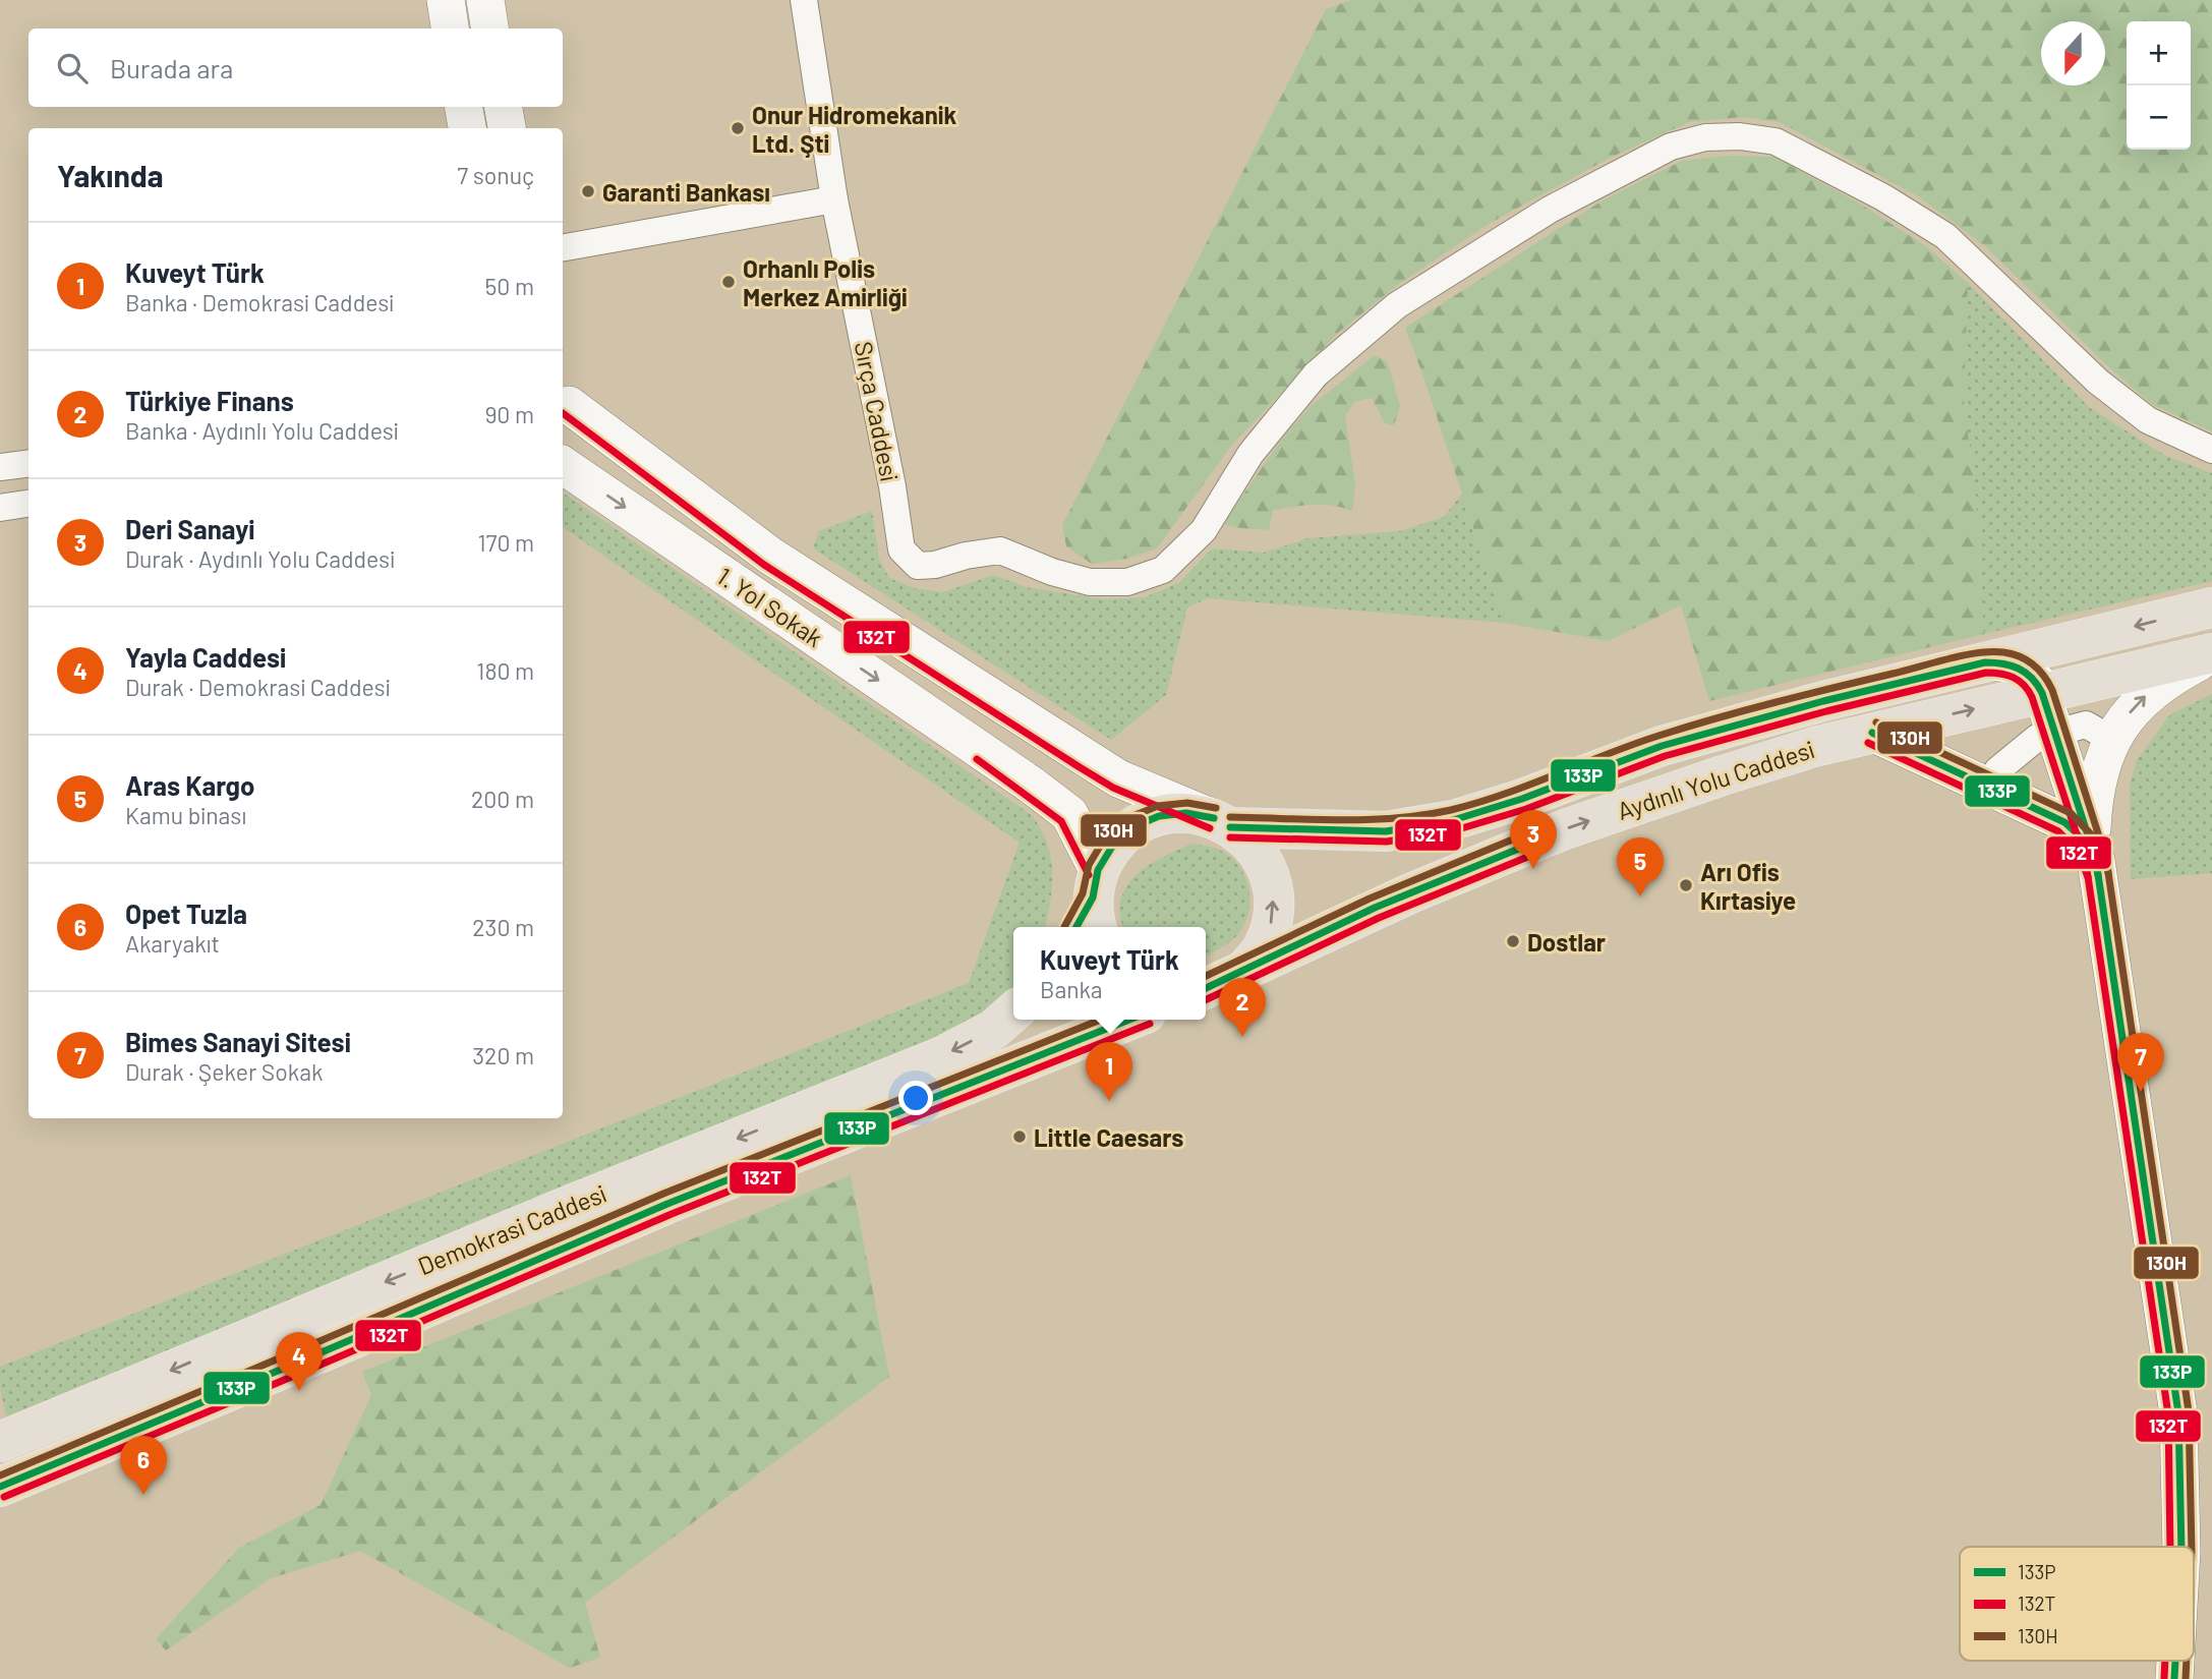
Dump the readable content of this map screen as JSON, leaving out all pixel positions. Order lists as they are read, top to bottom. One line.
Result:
{"streets":{"main road":["Aydınlı Yolu Caddesi","Demokrasi Caddesi"],"street":["Sırça Caddesi","1. Yol Sokak"]},"crossings":[["1. Yol Sokak","Aydınlı Yolu Caddesi"]],"places":["Onur Hidromekanik Ltd. Şti","Garanti Bankası","Orhanlı Polis Merkez Amirliği","Arı Ofis Kırtasiye","Dostlar","Little Caesars"],"lines":["transit line 132T","transit line 130H","transit line 133P"],"legend":["133P","132T","130H"],"north":"bottom","page":{"map_buttons":["+","−"],"search":"Burada ara","heading":["Yakında","7 sonuç"],"list":[{"mark":"1","name":"Kuveyt Türk","note":"Banka · Demokrasi Caddesi","value":"50 m"},{"mark":"2","name":"Türkiye Finans","note":"Banka · Aydınlı Yolu Caddesi","value":"90 m"},{"mark":"3","name":"Deri Sanayi","note":"Durak · Aydınlı Yolu Caddesi","value":"170 m"},{"mark":"4","name":"Yayla Caddesi","note":"Durak · Demokrasi Caddesi","value":"180 m"},{"mark":"5","name":"Aras Kargo","note":"Kamu binası","value":"200 m"},{"mark":"6","name":"Opet Tuzla","note":"Akaryakıt","value":"230 m"},{"mark":"7","name":"Bimes Sanayi Sitesi","note":"Durak · Şeker Sokak","value":"320 m"}],"pins":["3","5","2","7","1","4","6"],"popup":["Kuveyt Türk","Banka"]}}
